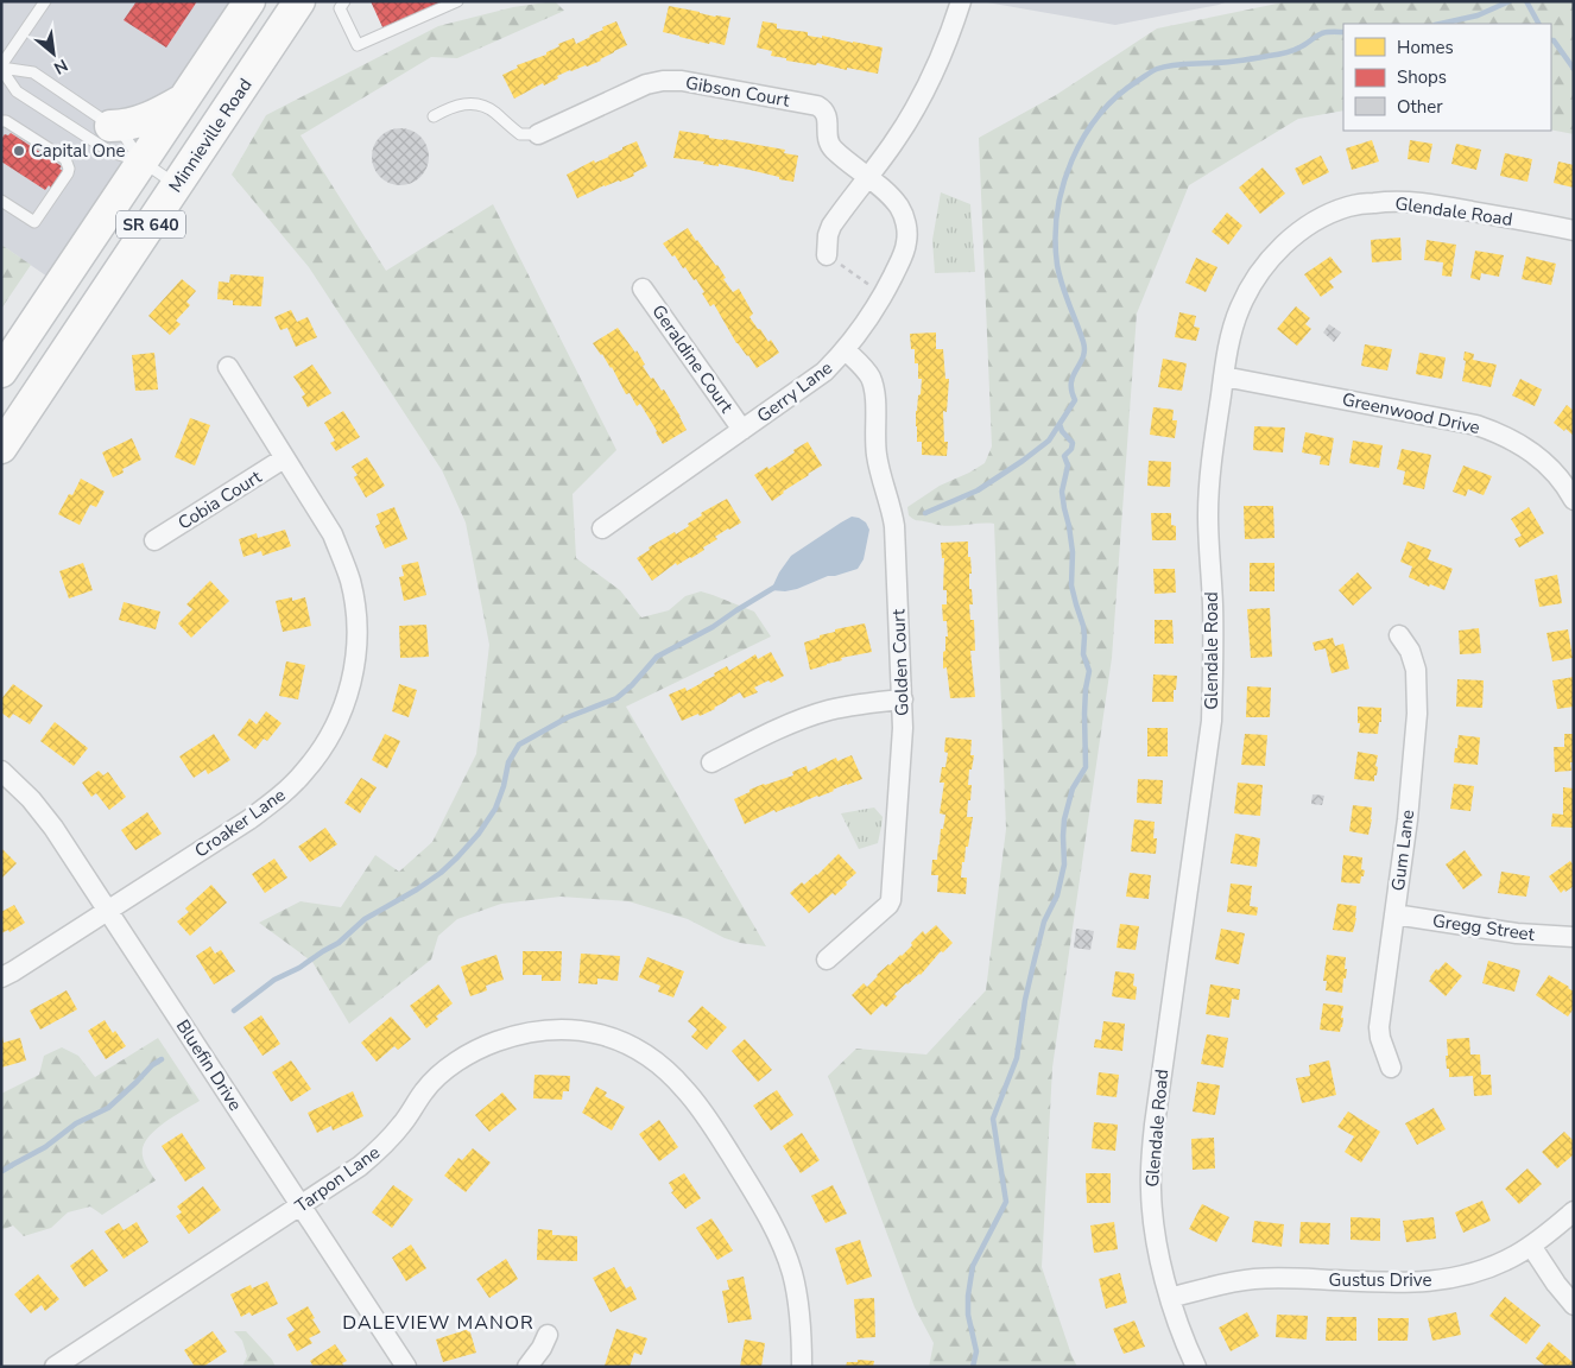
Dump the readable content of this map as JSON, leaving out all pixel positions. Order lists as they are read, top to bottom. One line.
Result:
{"streets":{"main road":["Minnieville Road","SR 640"],"street":["Gibson Court","Glendale Road","Geraldine Court","Gerry Lane","Greenwood Drive","Cobia Court","Golden Court","Croaker Lane","Gum Lane","Gregg Street","Bluefin Drive","Tarpon Lane","Gustus Drive"]},"crossings":[["Gibson Court","Gerry Lane"],["Glendale Road","Greenwood Drive"],["Glendale Road","Gustus Drive"],["Geraldine Court","Gerry Lane"],["Gerry Lane","Golden Court"],["Cobia Court","Croaker Lane"],["Croaker Lane","Bluefin Drive"],["Gum Lane","Gregg Street"],["Bluefin Drive","Tarpon Lane"]],"districts":["DALEVIEW MANOR"],"places":["Capital One"],"legend":["Homes","Shops","Other"],"north":"bottom right"}
